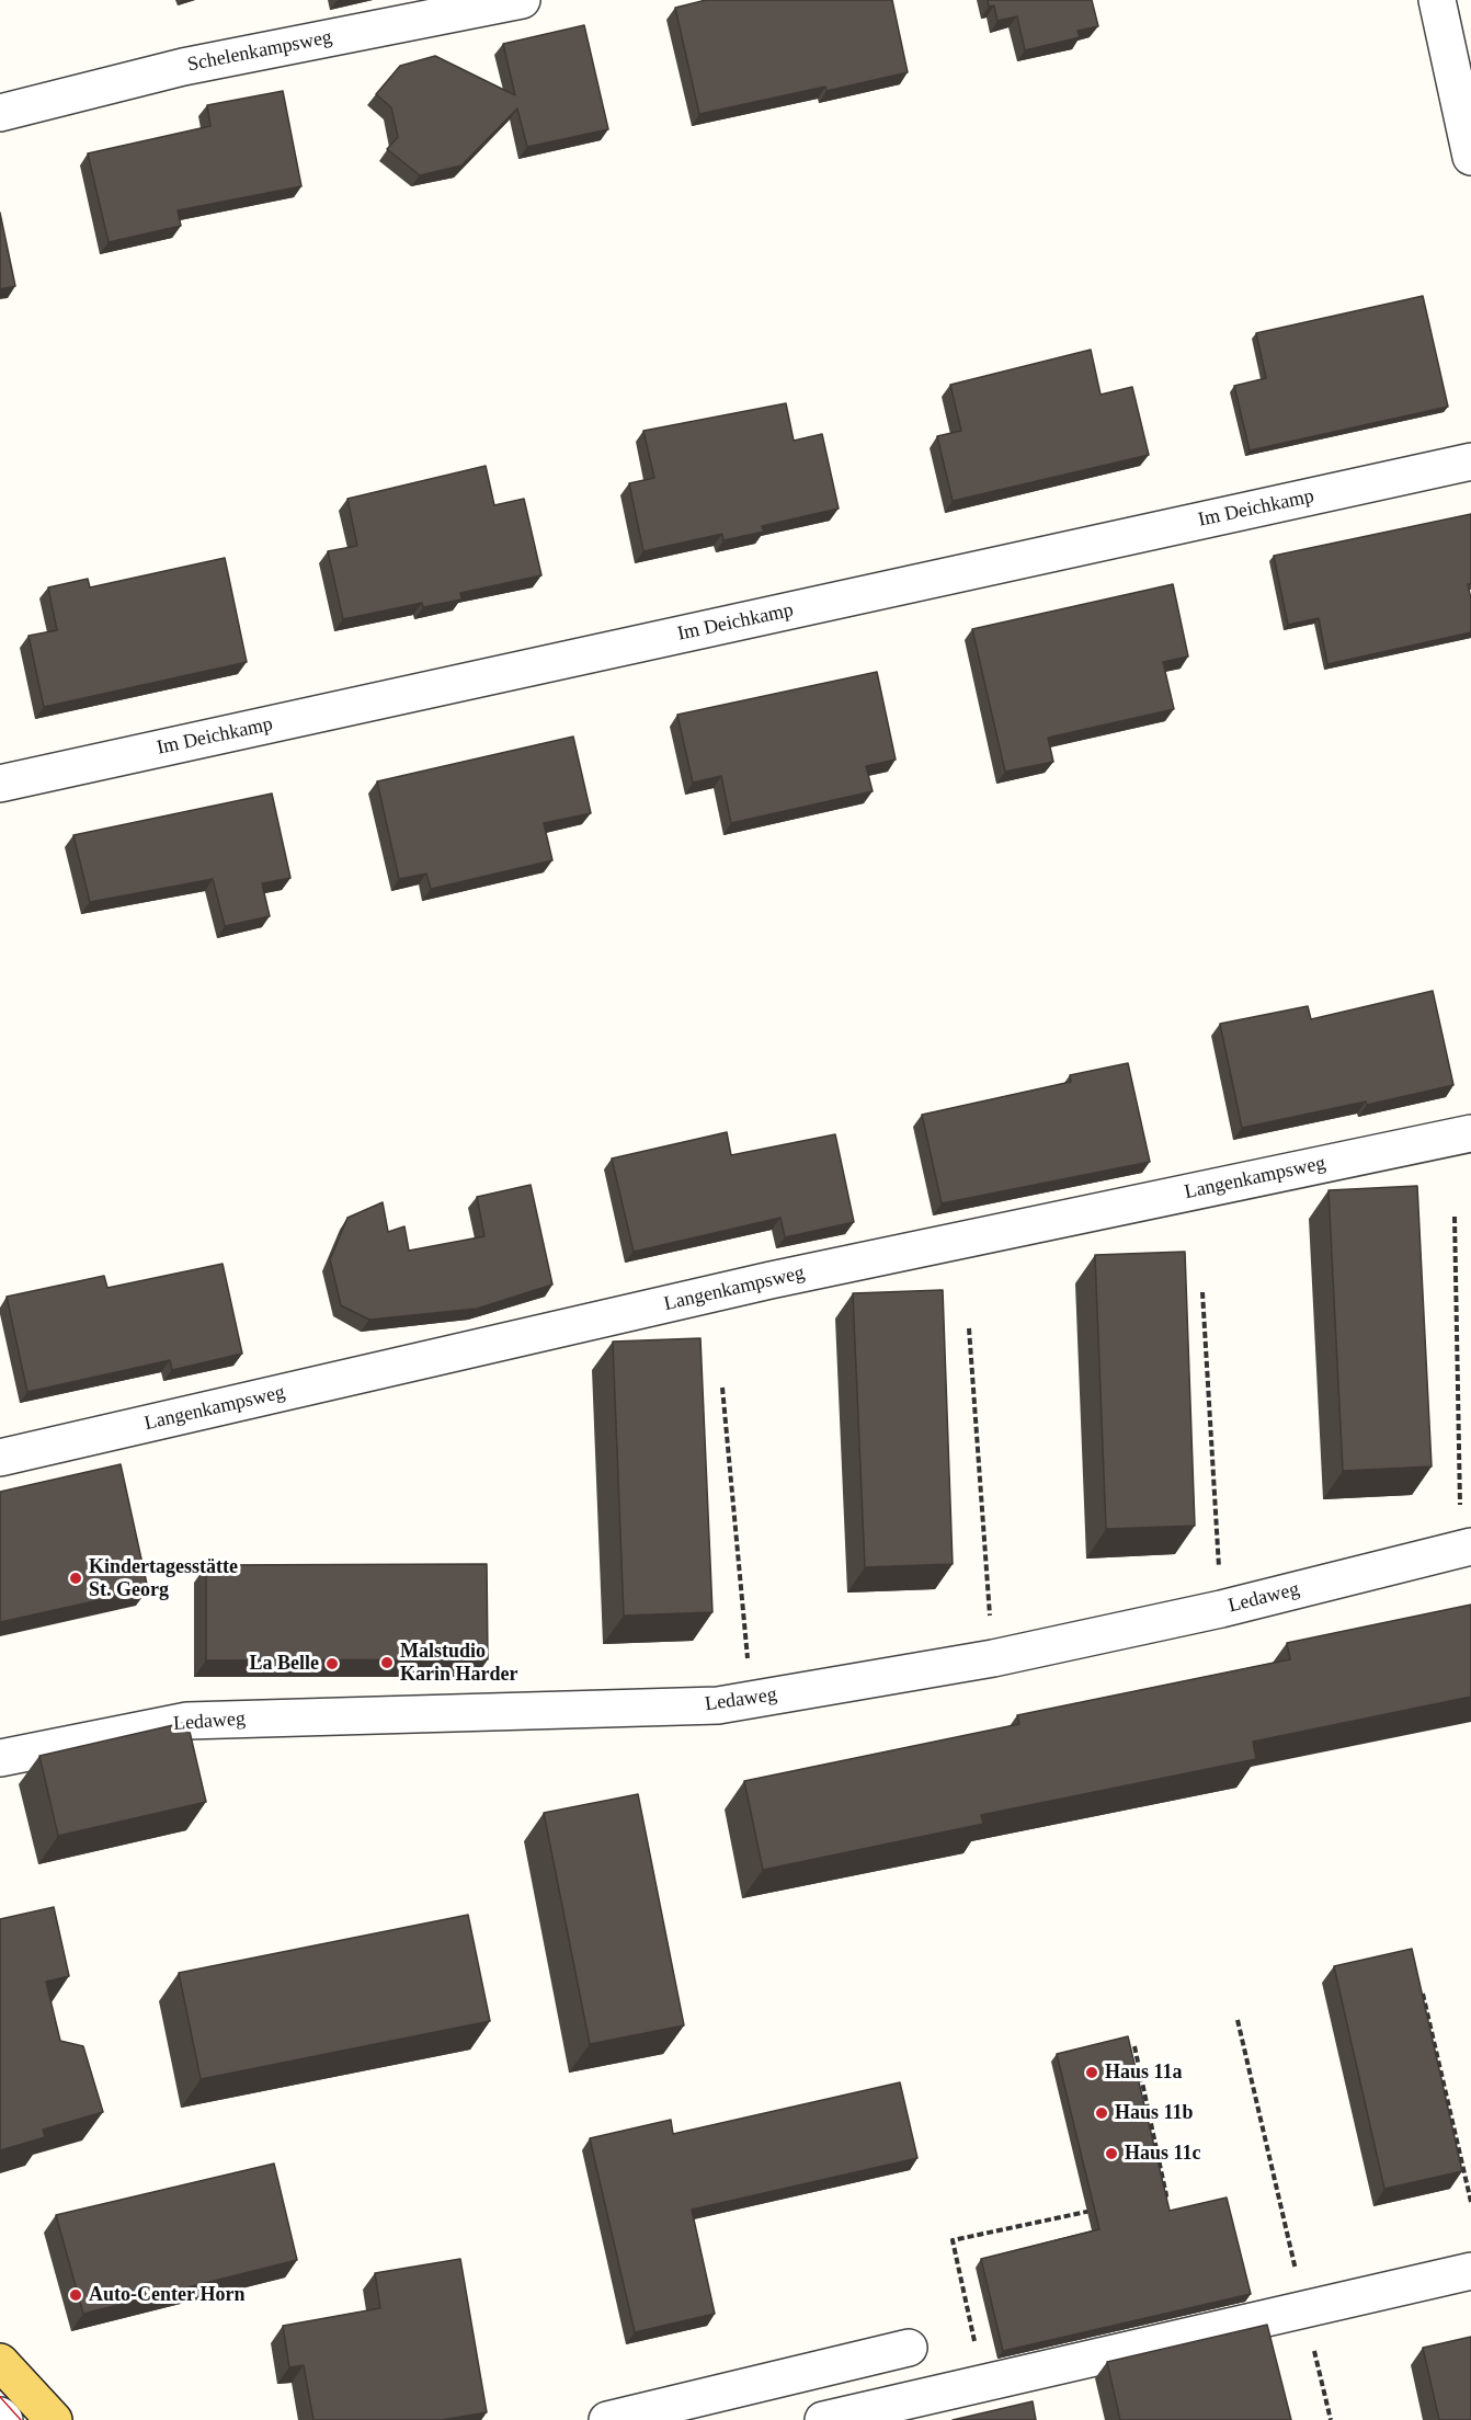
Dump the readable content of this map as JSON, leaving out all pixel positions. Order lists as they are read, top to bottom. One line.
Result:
{"streets":{"street":["Schelenkampsweg","Im Deichkamp","Langenkampsweg","Ledaweg"]},"places":["Kindertagesstätte St. Georg","Malstudio Karin Harder","La Belle","Haus 11a","Haus 11b","Haus 11c","Auto-Center Horn"]}
